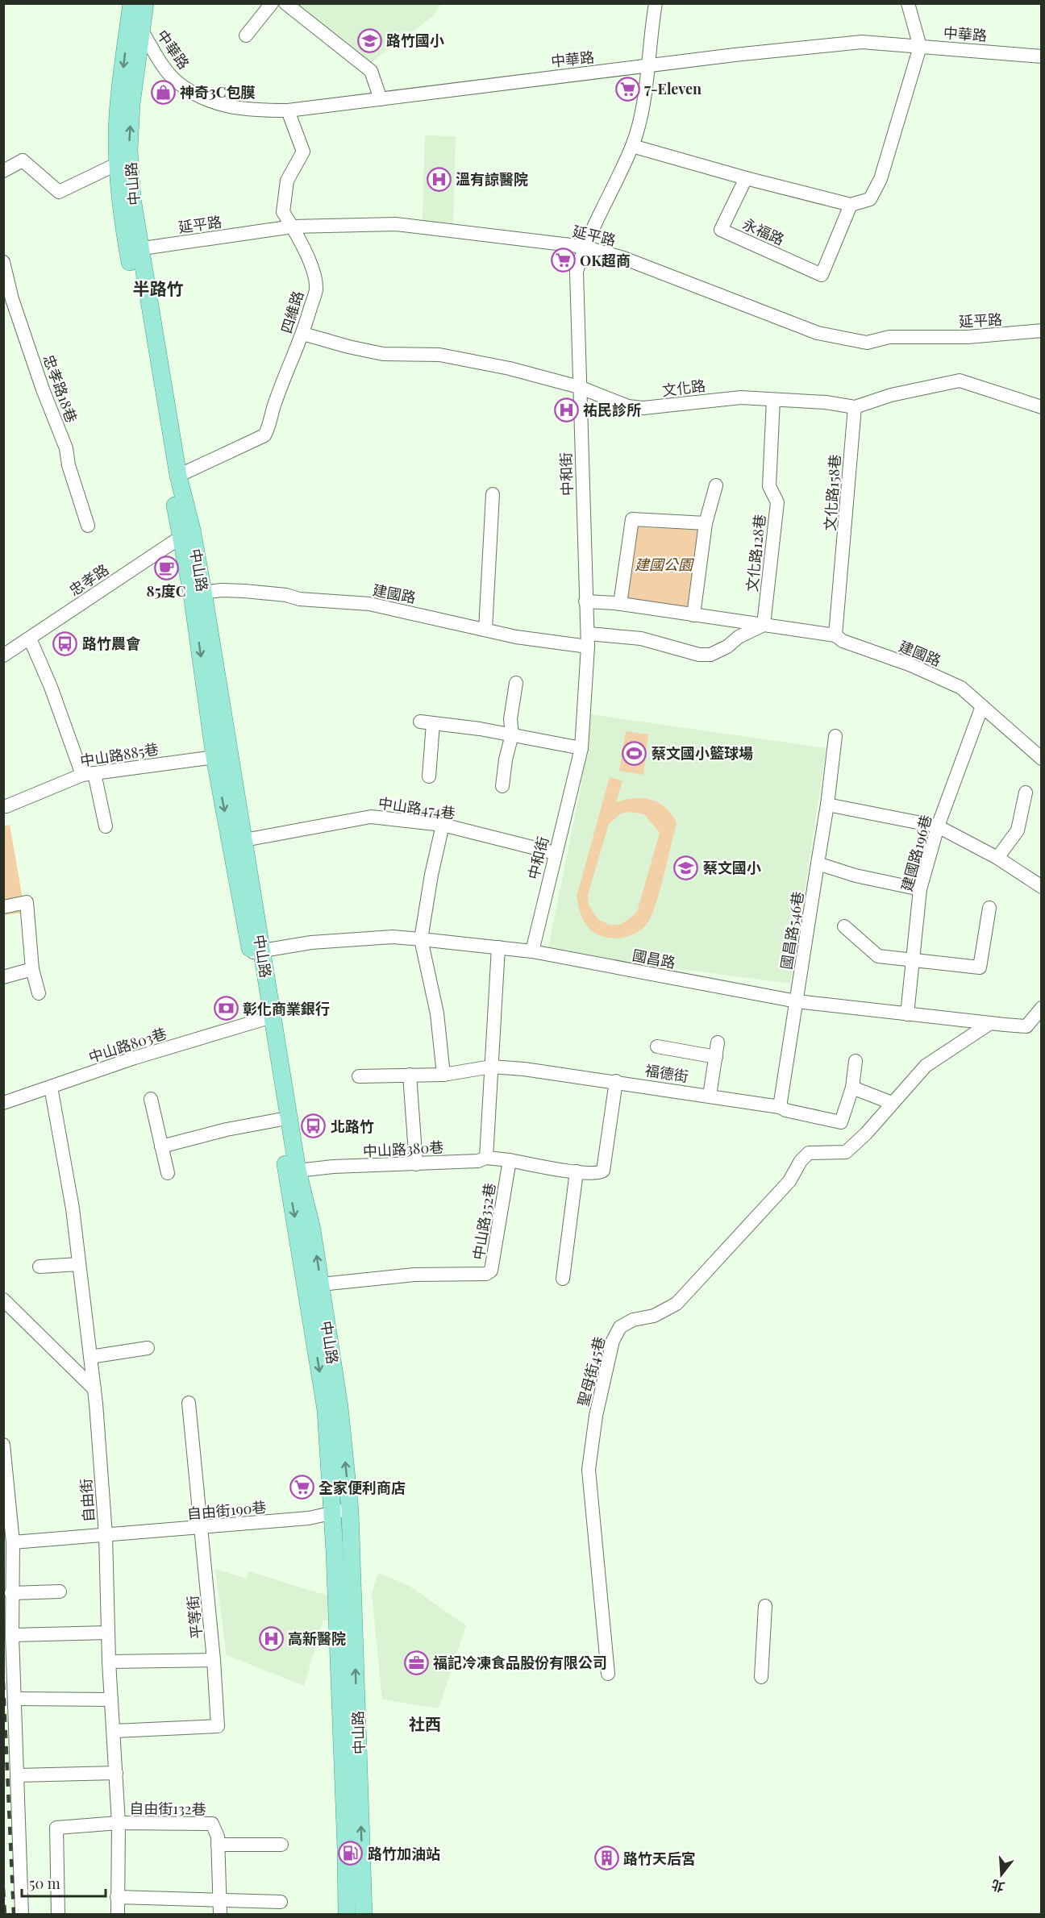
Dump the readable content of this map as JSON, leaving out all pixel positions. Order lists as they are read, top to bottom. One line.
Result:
{"streets":{"main road":["中山路"],"street":["中華路","延平路","永福路","四維路","文化路","忠孝路18巷","中和街","文化路158巷","文化路128巷","忠孝路","建國路","中山路885巷","中山路474巷","建國路196巷","國昌路546巷","國昌路","中山路803巷","福德街","中山路380巷","中山路352巷","聖母街45巷","自由街","自由街190巷","平等街","自由街132巷"]},"crossings":[["中華路","中山路"],["中華路","四維路"],["中華路","中和街"],["中山路","延平路"],["中山路","四維路"],["中山路","忠孝路"],["中山路","建國路"],["中山路","中山路885巷"],["中山路","中山路474巷"],["中山路","國昌路"],["中山路","中山路803巷"],["中山路","中山路380巷"],["中山路","中山路352巷"],["中山路","自由街190巷"],["延平路","四維路"],["延平路","中和街"],["四維路","文化路"],["文化路","中和街"],["文化路","文化路158巷"],["文化路","文化路128巷"],["中和街","建國路"],["中和街","中山路474巷"],["中和街","國昌路"],["文化路158巷","建國路"],["文化路128巷","建國路"],["建國路","建國路196巷"],["建國路196巷","國昌路"],["國昌路546巷","國昌路"],["中山路803巷","自由街"],["中山路380巷","中山路352巷"],["自由街","自由街190巷"],["自由街","平等街"],["自由街","自由街132巷"],["自由街190巷","平等街"]],"districts":["半路竹","社西"],"parks":["建國公園"],"places":{"school or university":["路竹國小","蔡文國小"],"supermarket":["7-Eleven","OK超商","全家便利商店"],"shop":["神奇3C包膜"],"hospital":["溫有諒醫院","祐民診所","高新醫院"],"cafe":["85度C"],"bus stop":["路竹農會","北路竹"],"sports":["蔡文國小籃球場"],"bank":["彰化商業銀行"],"office":["福記冷凍食品股份有限公司"],"fuel station":["路竹加油站"],"building":["路竹天后宮"]},"scale_bar":"50 m","north":"bottom"}
